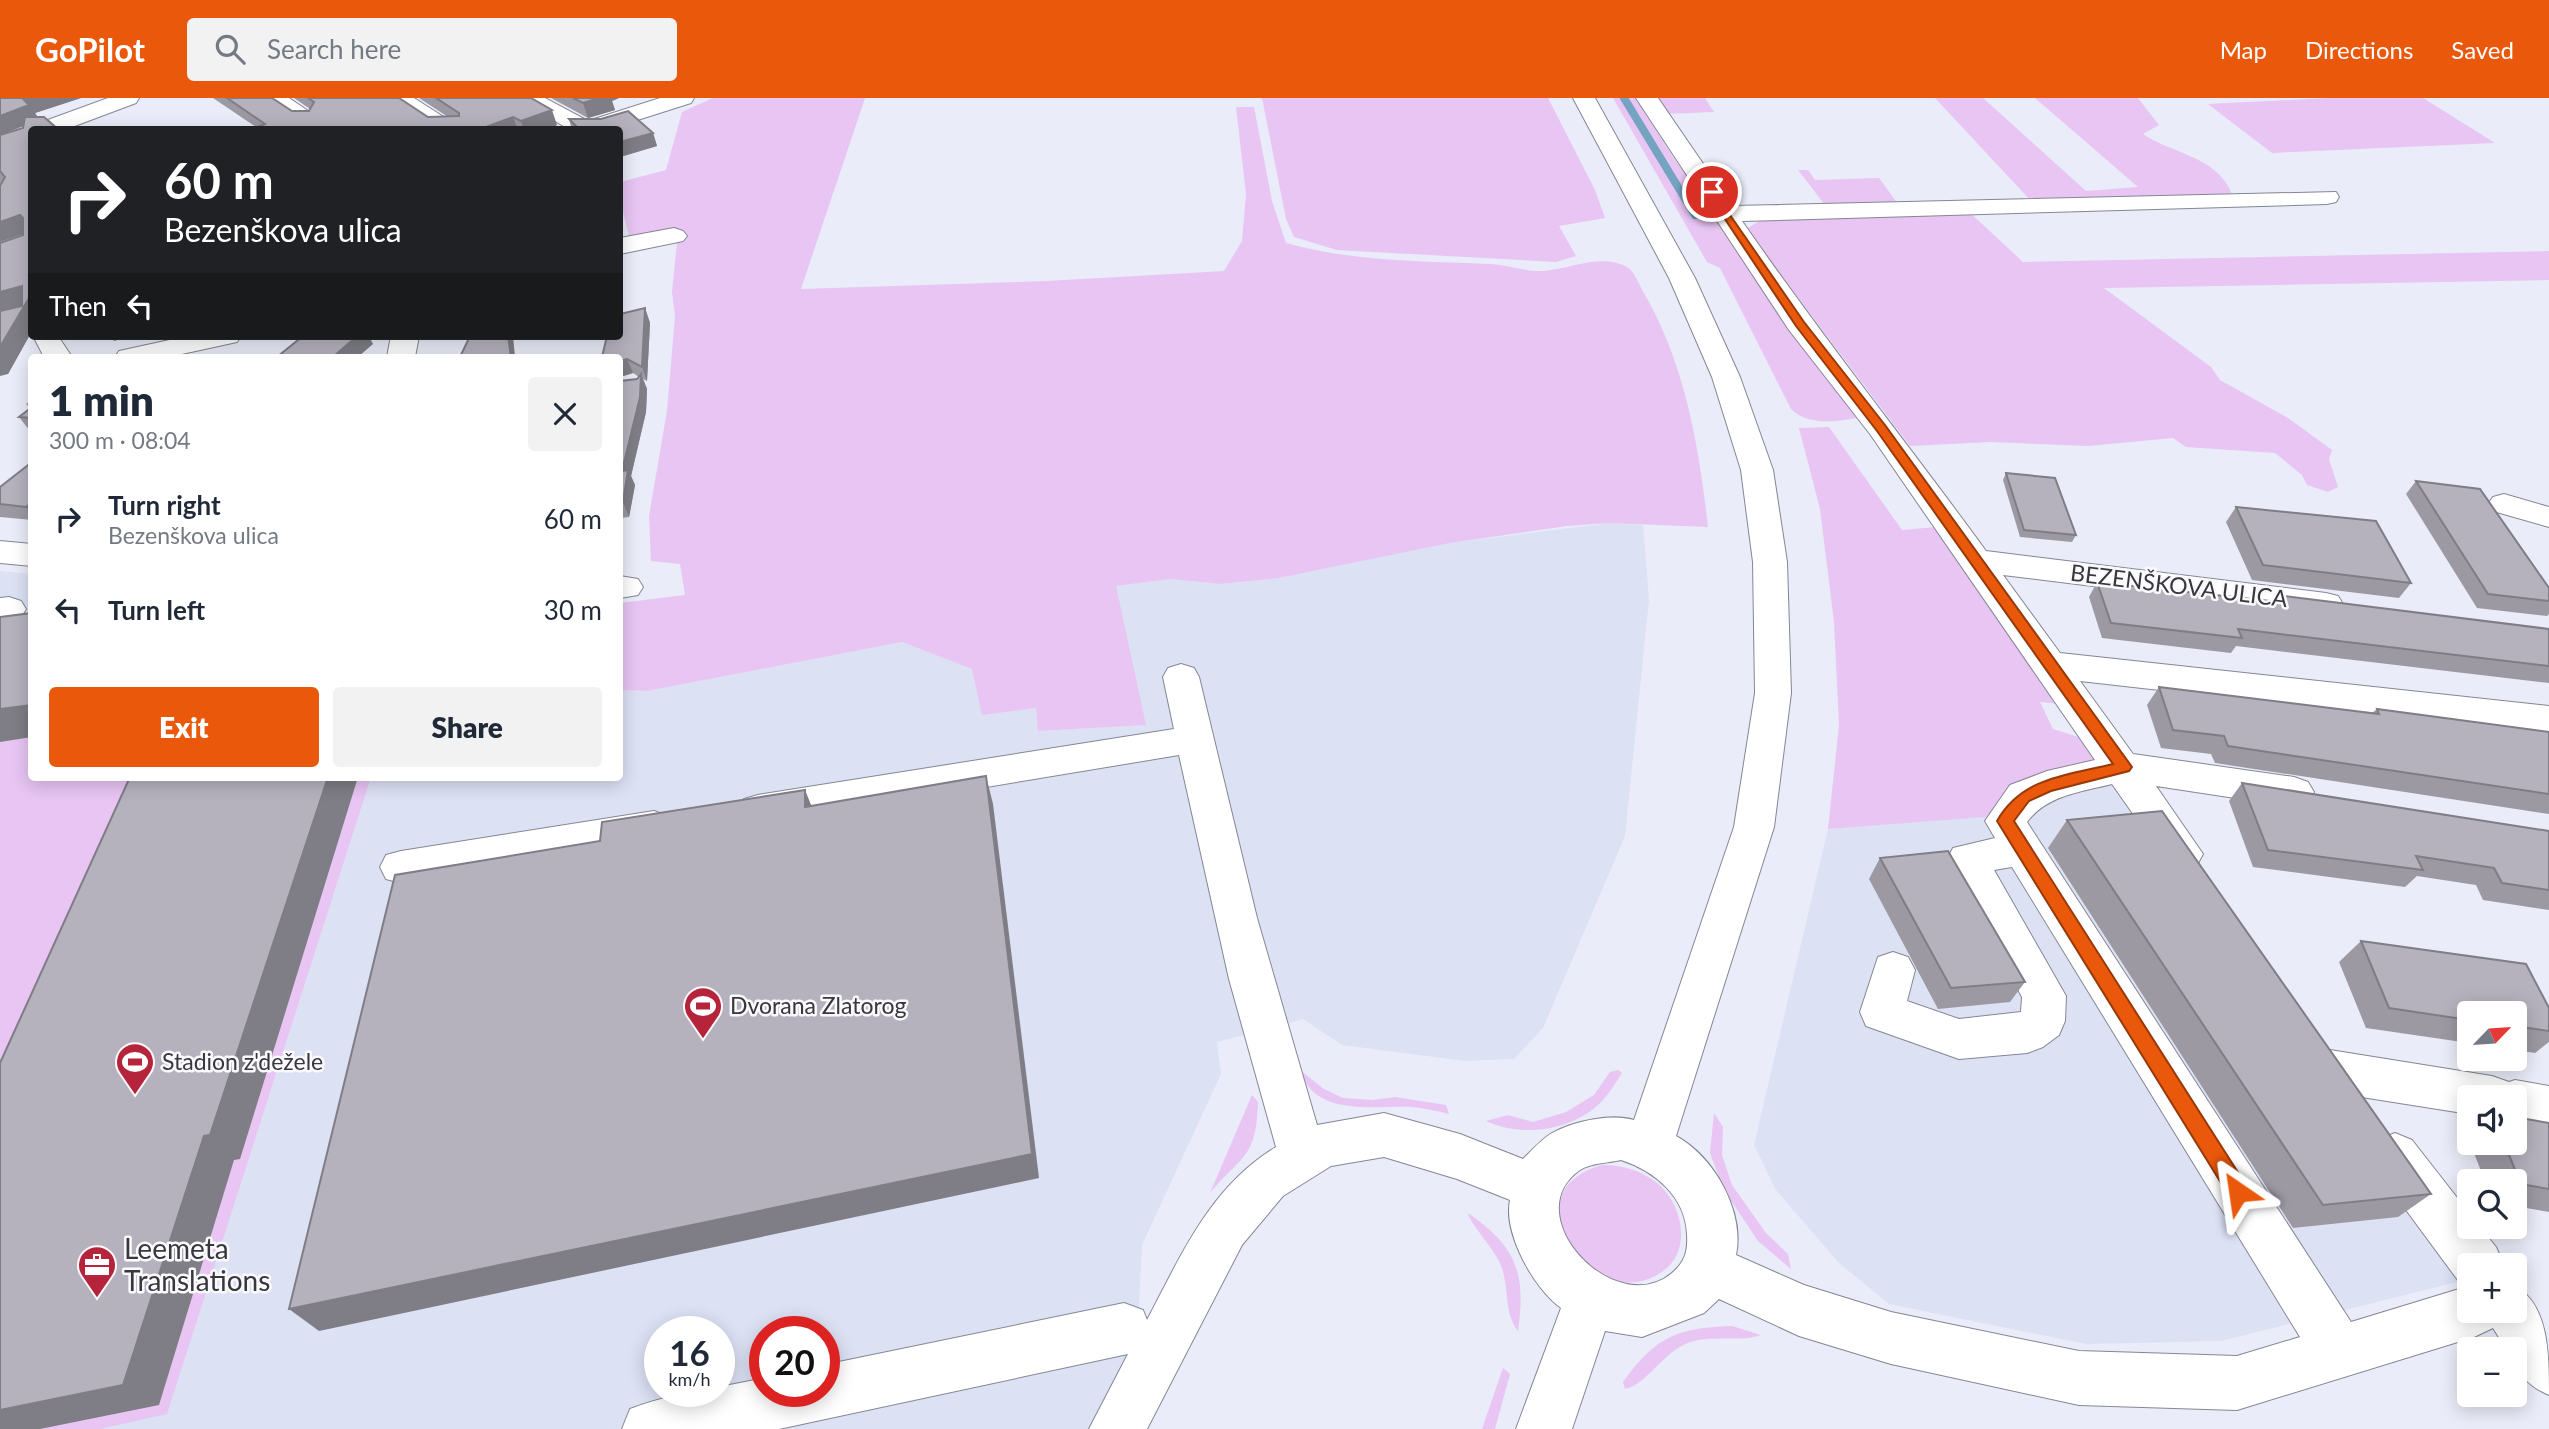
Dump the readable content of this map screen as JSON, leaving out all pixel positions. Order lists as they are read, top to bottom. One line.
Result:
{"streets":{"street":["BEZENŠKOVA ULICA"]},"places":{"sports":["Dvorana Zlatorog","Stadion z'dežele"],"office":["Leemeta Translations"]},"north":"top right","page":{"header":"GoPilot","search":"Search here","nav":["Map","Directions","Saved"],"turn":["60 m","Bezenškova ulica"],"then":"Then","heading":["1 min","300 m · 08:04"],"list":[{"name":"Turn right","note":"Bezenškova ulica","value":"60 m"},{"name":"Turn left","value":"30 m"}],"buttons":["Exit","Share"],"map_buttons":["+","−"],"speed":"16 km/h","limit":"20"}}
